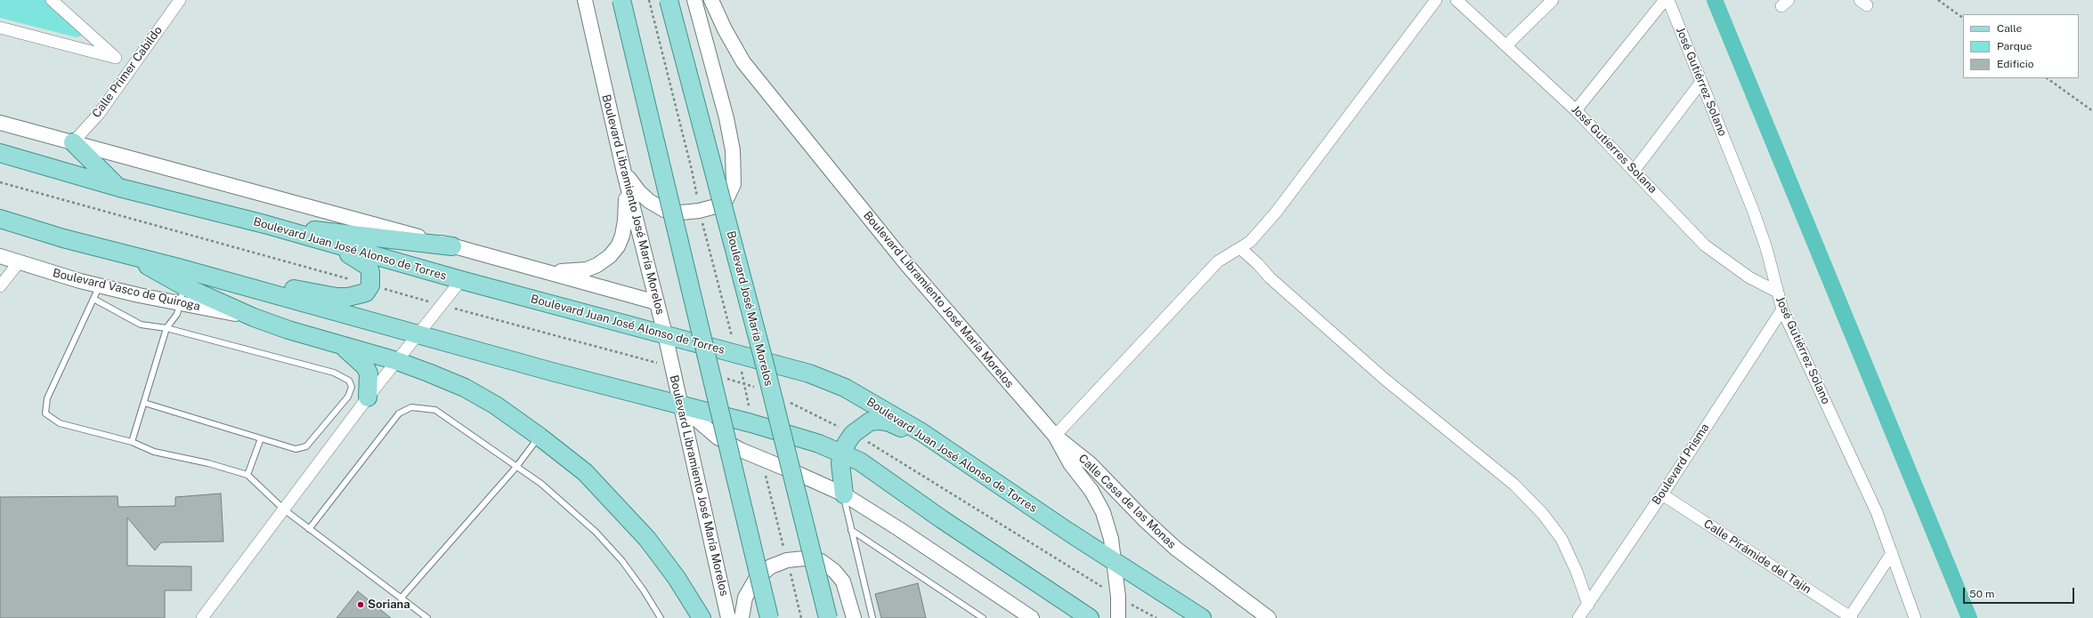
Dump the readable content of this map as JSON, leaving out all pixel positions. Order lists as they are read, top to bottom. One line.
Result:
{"streets":{"main road":["Boulevard Juan José Alonso de Torres","Boulevard José María Morelos"],"street":["Calle Primer Cabildo","José Gutiérrez Solano","José Gutierres Solana","Boulevard Libramiento José María Morelos","Boulevard Vasco de Quiroga","Boulevard Prisma","Calle Casa de las Monas","Calle Pirámide del Tajín"]},"crossings":[["José Gutiérrez Solano","José Gutierres Solana"],["José Gutiérrez Solano","Boulevard Prisma"],["Boulevard Libramiento José María Morelos","Boulevard Juan José Alonso de Torres"],["Boulevard Libramiento José María Morelos","Calle Casa de las Monas"],["Boulevard Prisma","Calle Pirámide del Tajín"]],"places":["Soriana"],"legend":["Calle","Parque","Edificio"],"scale_bar":"50 m"}
